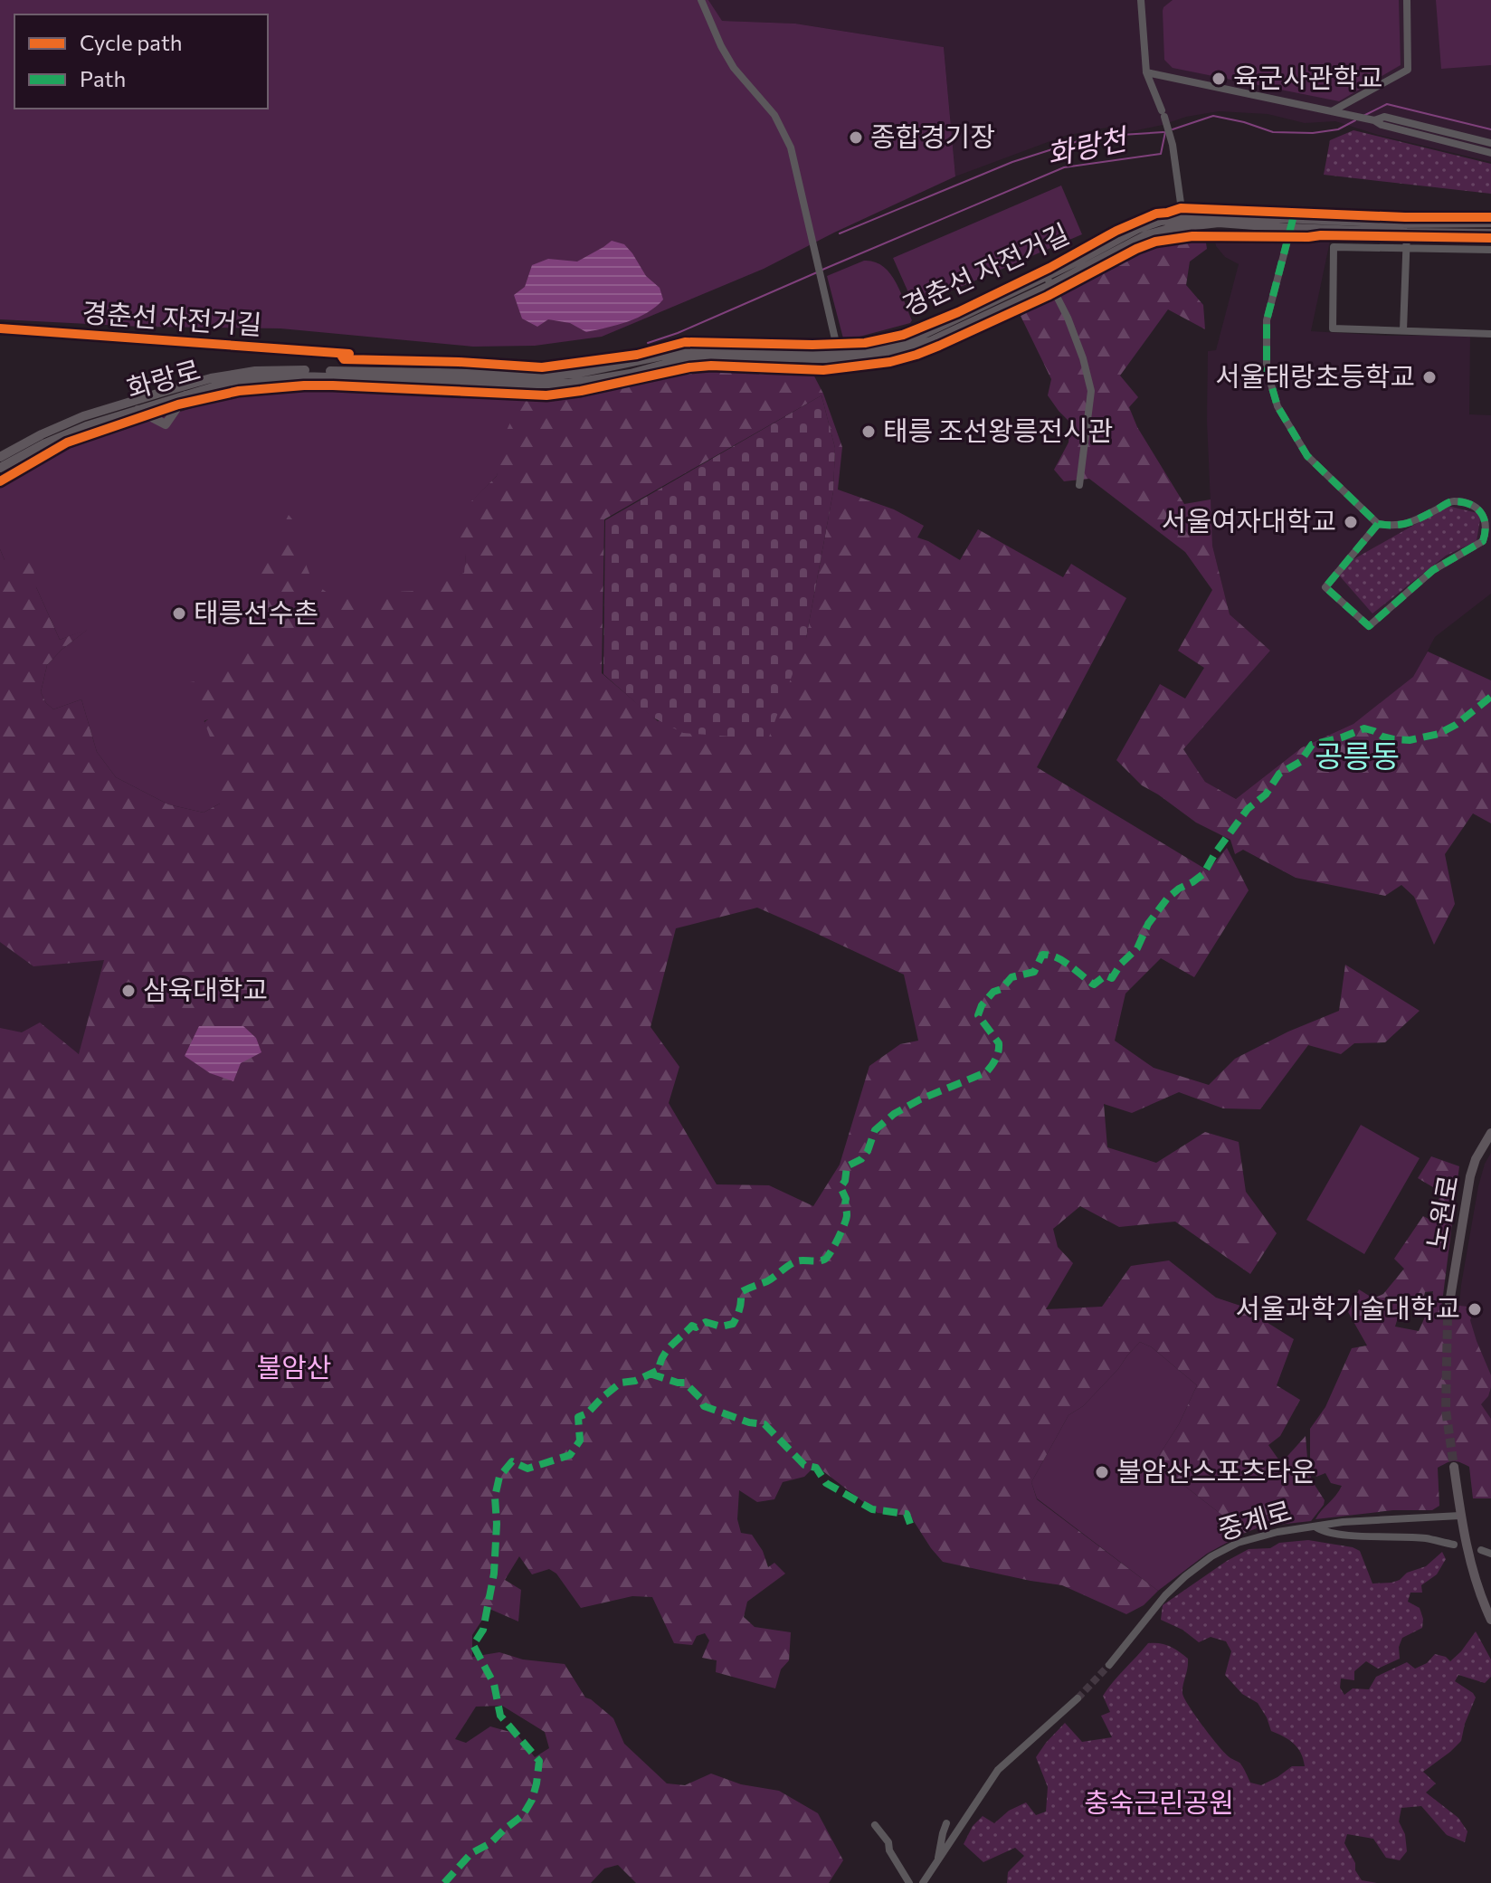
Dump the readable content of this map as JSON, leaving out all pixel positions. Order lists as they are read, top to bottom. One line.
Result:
{"streets":{"main road":["화랑로","노원로"],"street":["중계로"],"cycle path":["경춘선 자전거길"]},"districts":["공릉동"],"water":["화랑천"],"parks":["불암산","충숙근린공원"],"places":["육군사관학교","종합경기장","서울태랑초등학교","태릉 조선왕릉전시관","서울여자대학교","태릉선수촌","삼육대학교","서울과학기술대학교","불암산스포츠타운"],"legend":["Cycle path","Path"]}
